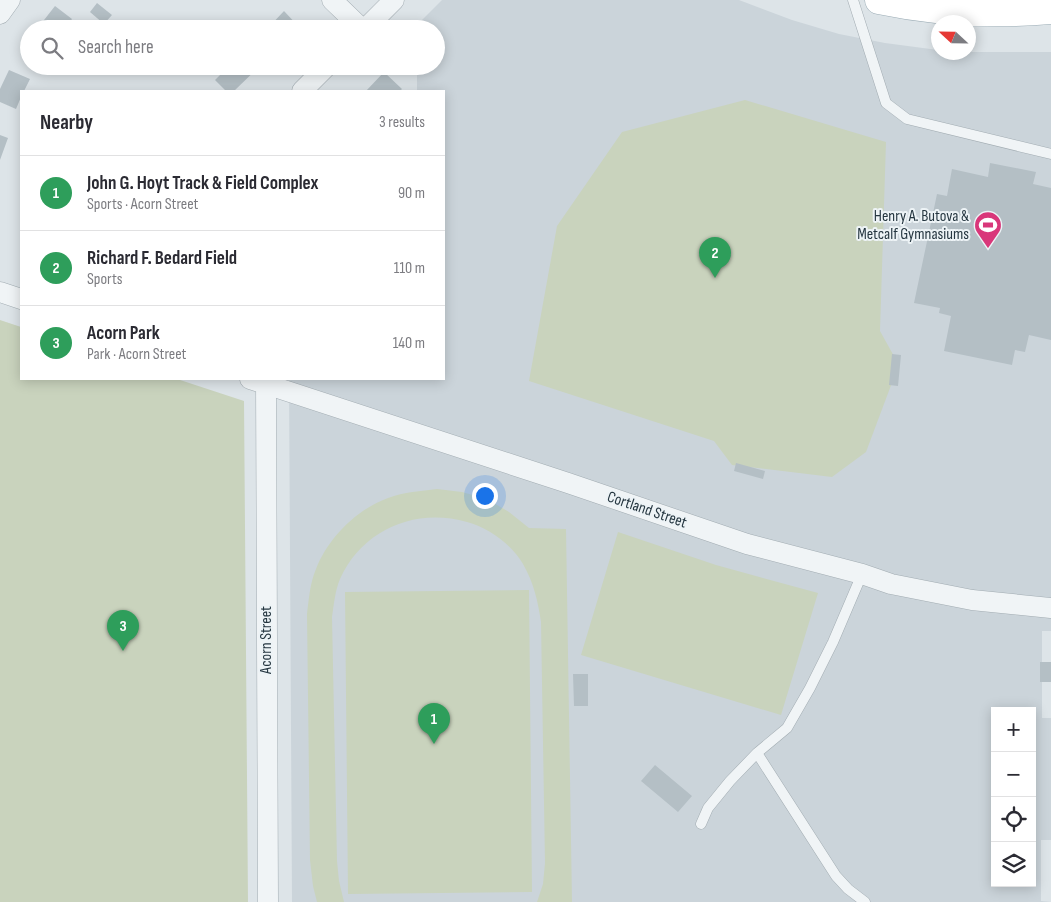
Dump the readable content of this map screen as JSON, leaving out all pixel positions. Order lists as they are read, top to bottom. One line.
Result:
{"streets":{"street":["Cortland Street","Acorn Street"]},"crossings":[["Cortland Street","Acorn Street"]],"places":{"sports":["Henry A. Butova & Metcalf Gymnasiums"]},"north":"left","page":{"search":"Search here","heading":["Nearby","3 results"],"list":[{"mark":"1","name":"John G. Hoyt Track & Field Complex","note":"Sports · Acorn Street","value":"90 m"},{"mark":"2","name":"Richard F. Bedard Field","note":"Sports","value":"110 m"},{"mark":"3","name":"Acorn Park","note":"Park · Acorn Street","value":"140 m"}],"pins":["2","3","1"],"map_buttons":["+","−"]}}
